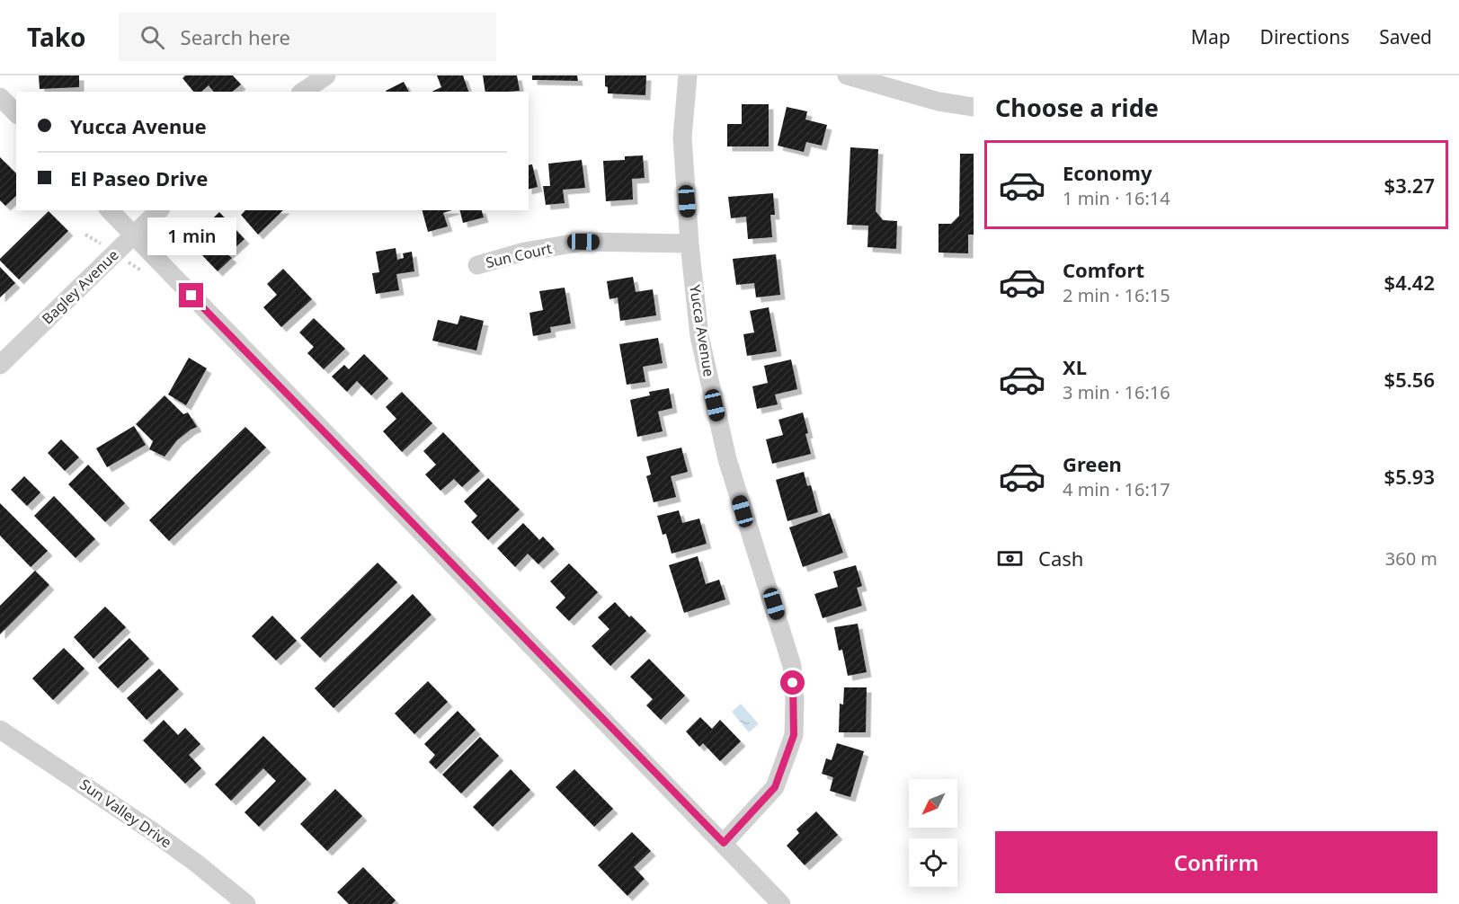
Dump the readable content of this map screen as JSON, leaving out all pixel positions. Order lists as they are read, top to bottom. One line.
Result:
{"streets":{"street":["Sun Court","Bagley Avenue","Yucca Avenue","Sun Valley Drive"]},"crossings":[["Sun Court","Yucca Avenue"]],"north":"bottom left","page":{"header":"Tako","search":"Search here","nav":["Map","Directions","Saved"],"heading":"Choose a ride","banner":["Yucca Avenue","El Paseo Drive"],"list":[{"name":"Economy","note":"1 min · 16:14","value":"$3.27"},{"name":"Comfort","note":"2 min · 16:15","value":"$4.42"},{"name":"XL","note":"3 min · 16:16","value":"$5.56"},{"name":"Green","note":"4 min · 16:17","value":"$5.93"}],"bubble":"1 min","pay":["Cash","360 m"],"buttons":"Confirm"}}
